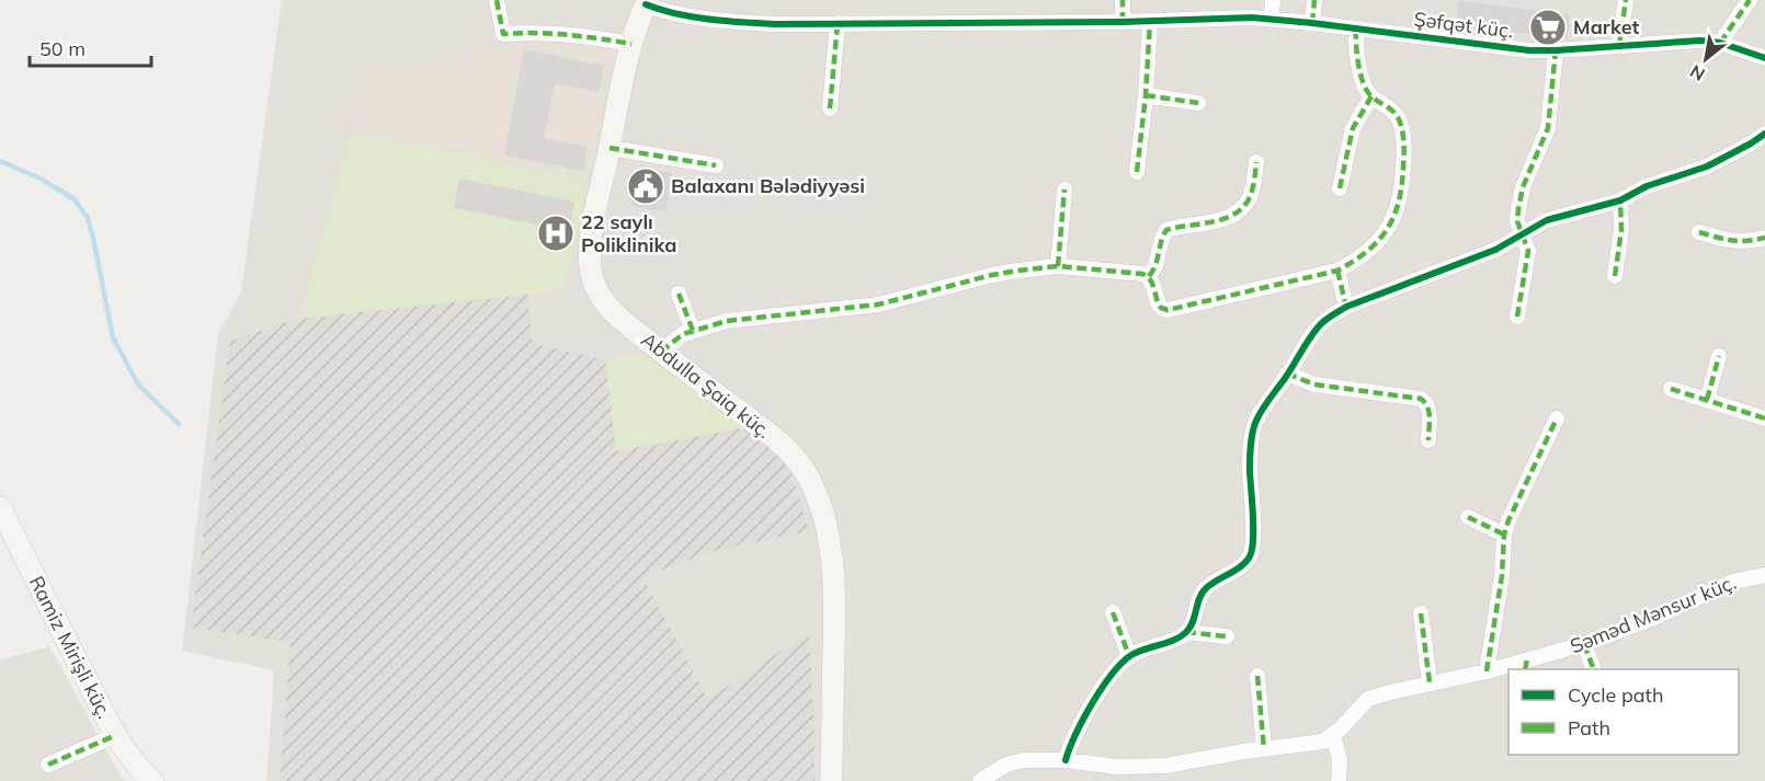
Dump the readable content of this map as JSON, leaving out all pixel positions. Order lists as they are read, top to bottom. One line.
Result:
{"streets":{"street":["Şəfqət küç.","Abdulla Şaiq küç.","Səməd Mənsur küç.","Ramiz Mirişli küç."]},"crossings":[["Şəfqət küç.","Abdulla Şaiq küç."]],"places":{"supermarket":["Market"],"public building":["Balaxanı Bələdiyyəsi"],"hospital":["22 saylı Poliklinika"]},"legend":["Cycle path","Path"],"scale_bar":"50 m","north":"bottom left"}
